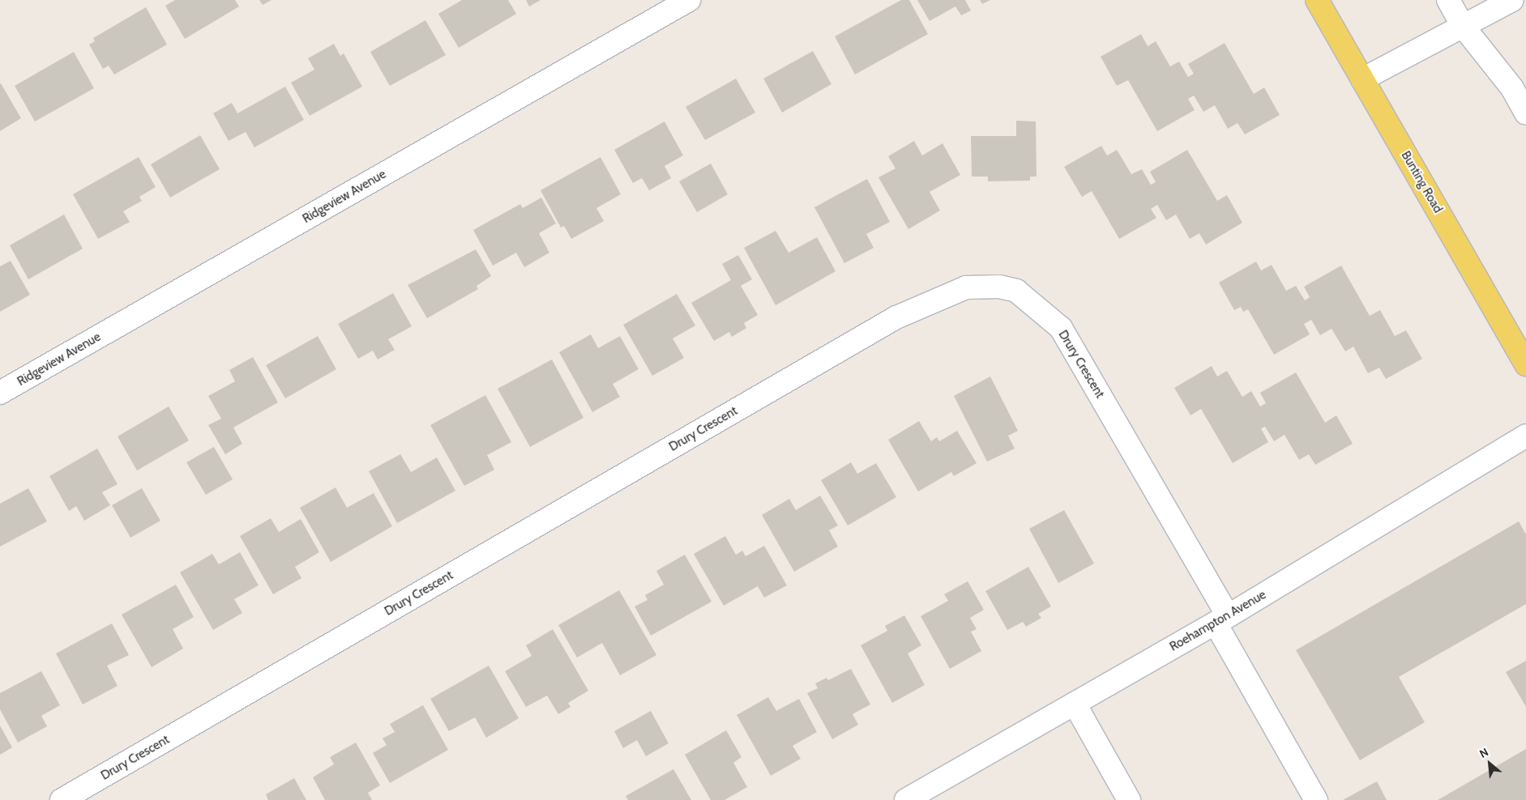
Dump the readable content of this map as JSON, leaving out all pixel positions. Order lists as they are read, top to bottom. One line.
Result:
{"streets":{"main road":["Bunting Road"],"street":["Ridgeview Avenue","Drury Crescent","Roehampton Avenue"]},"crossings":[["Drury Crescent","Roehampton Avenue"]],"north":"top left"}
